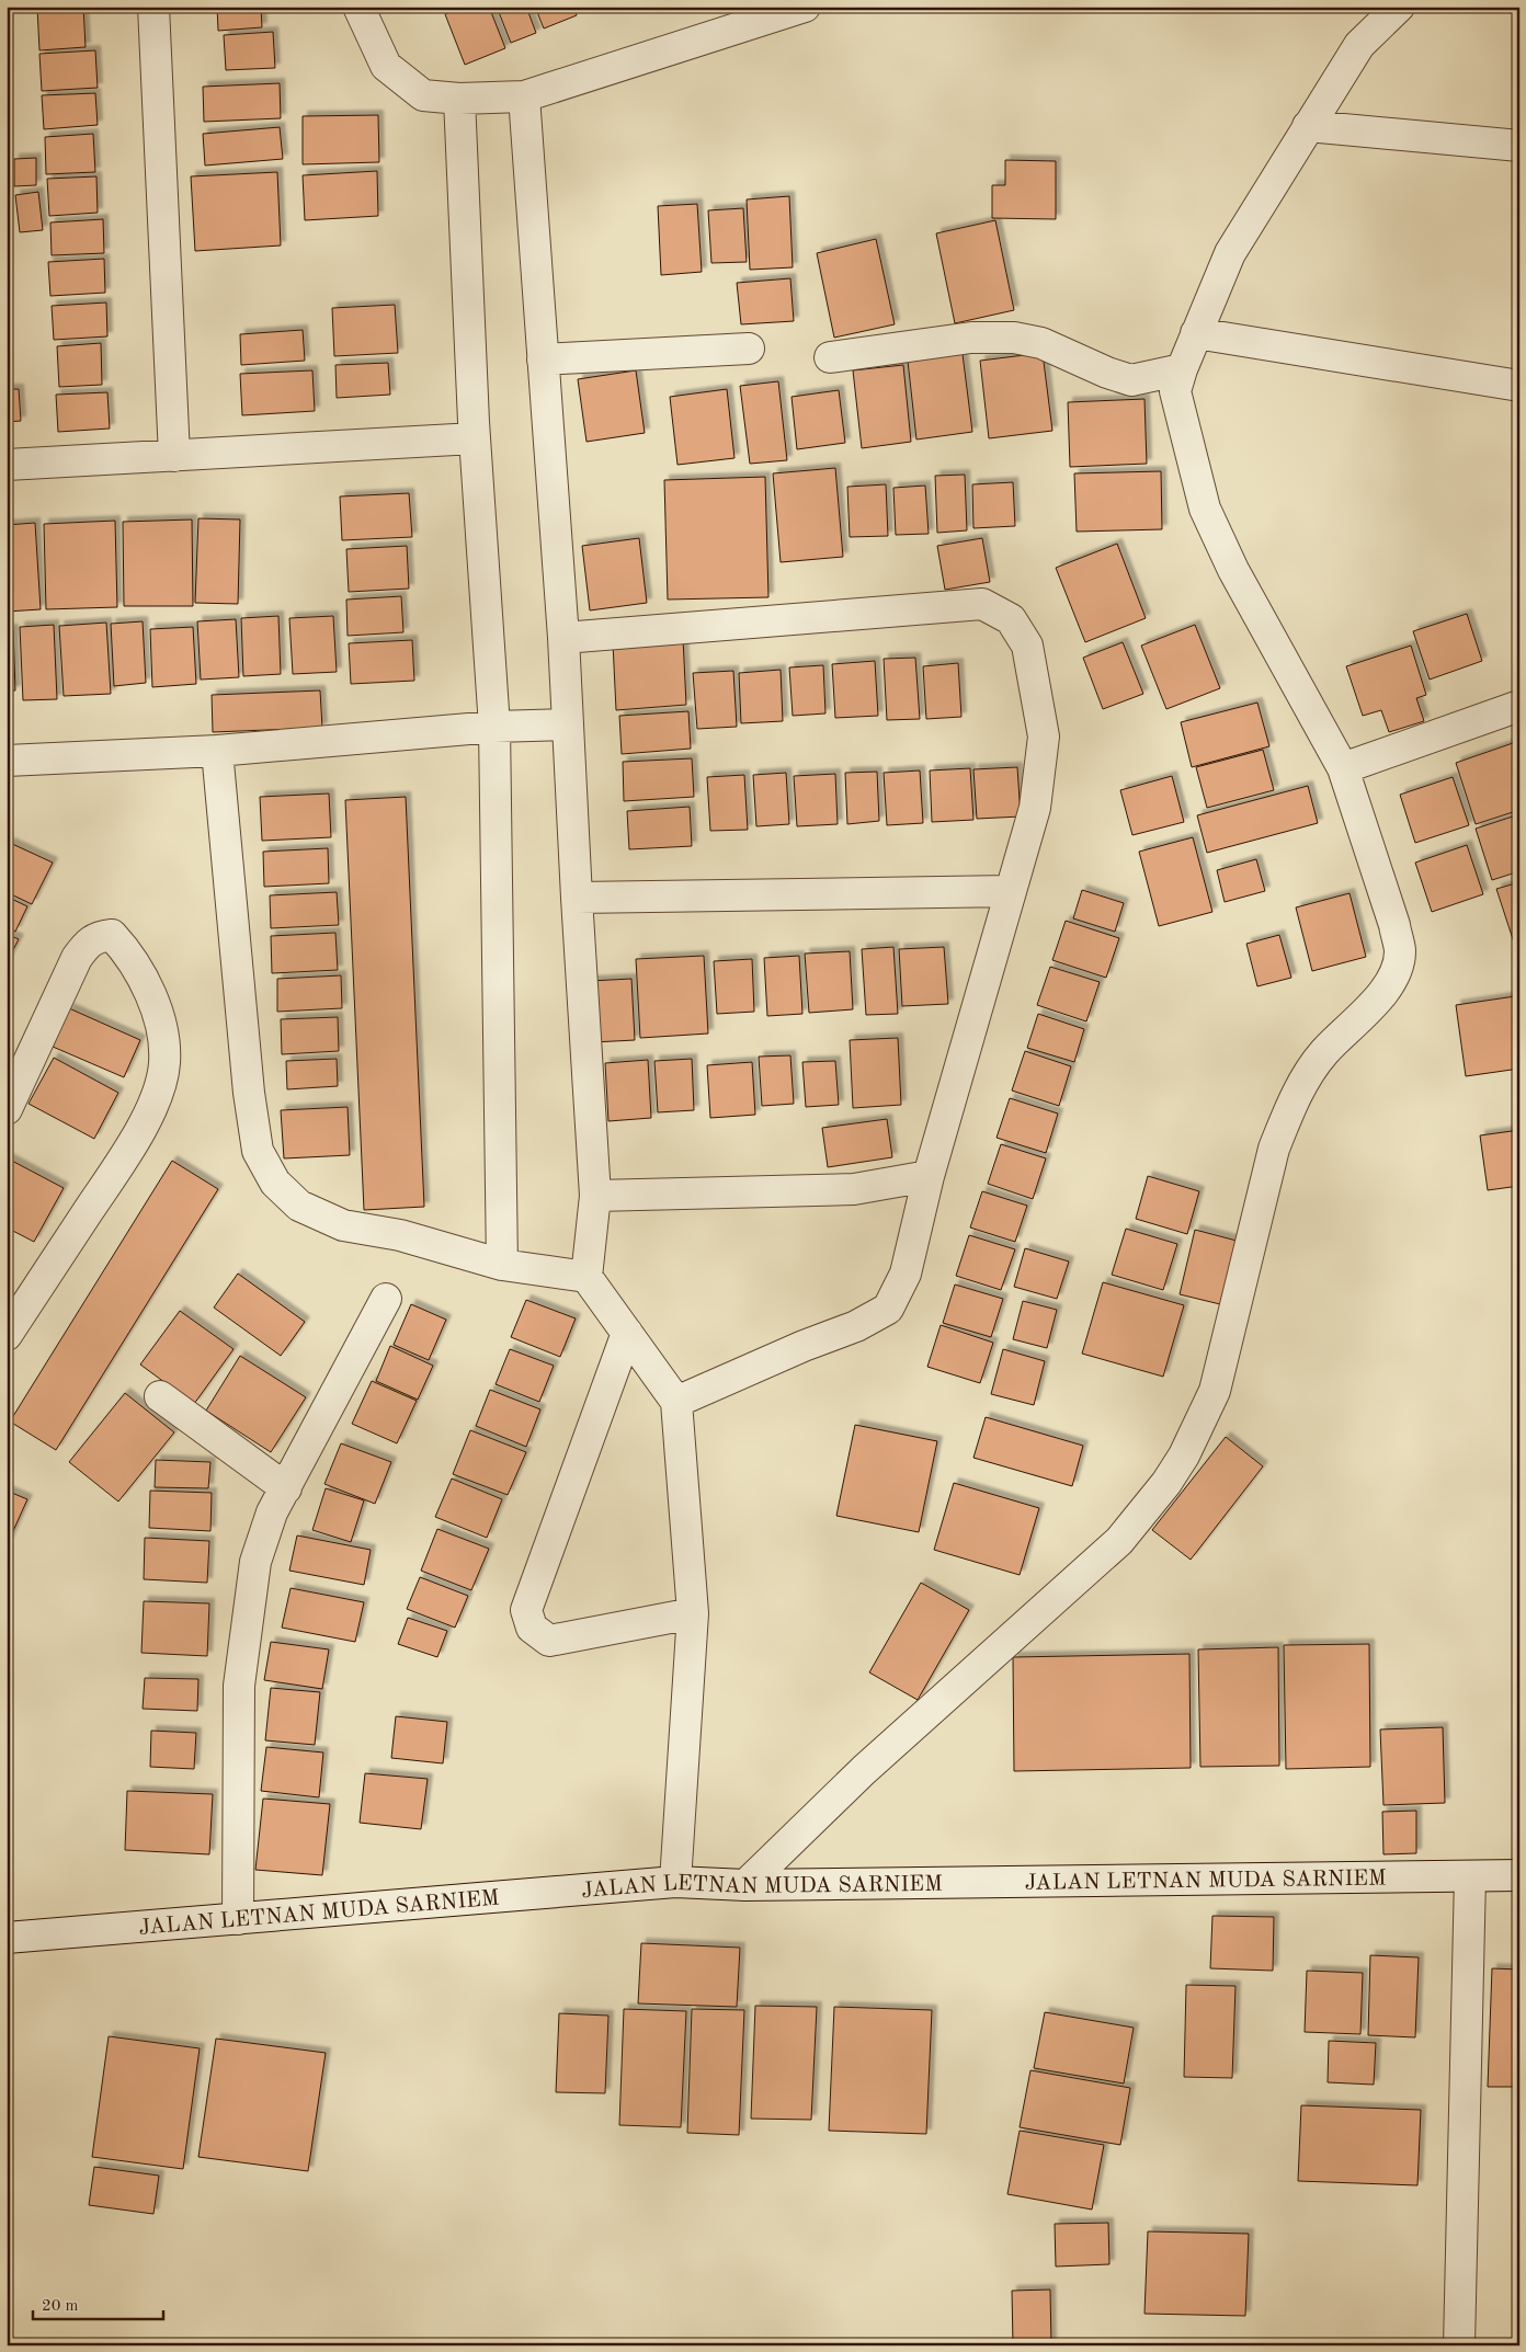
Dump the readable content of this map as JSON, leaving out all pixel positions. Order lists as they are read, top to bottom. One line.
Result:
{"streets":{"street":["JALAN LETNAN MUDA SARNIEM"]},"scale_bar":"20 m"}
